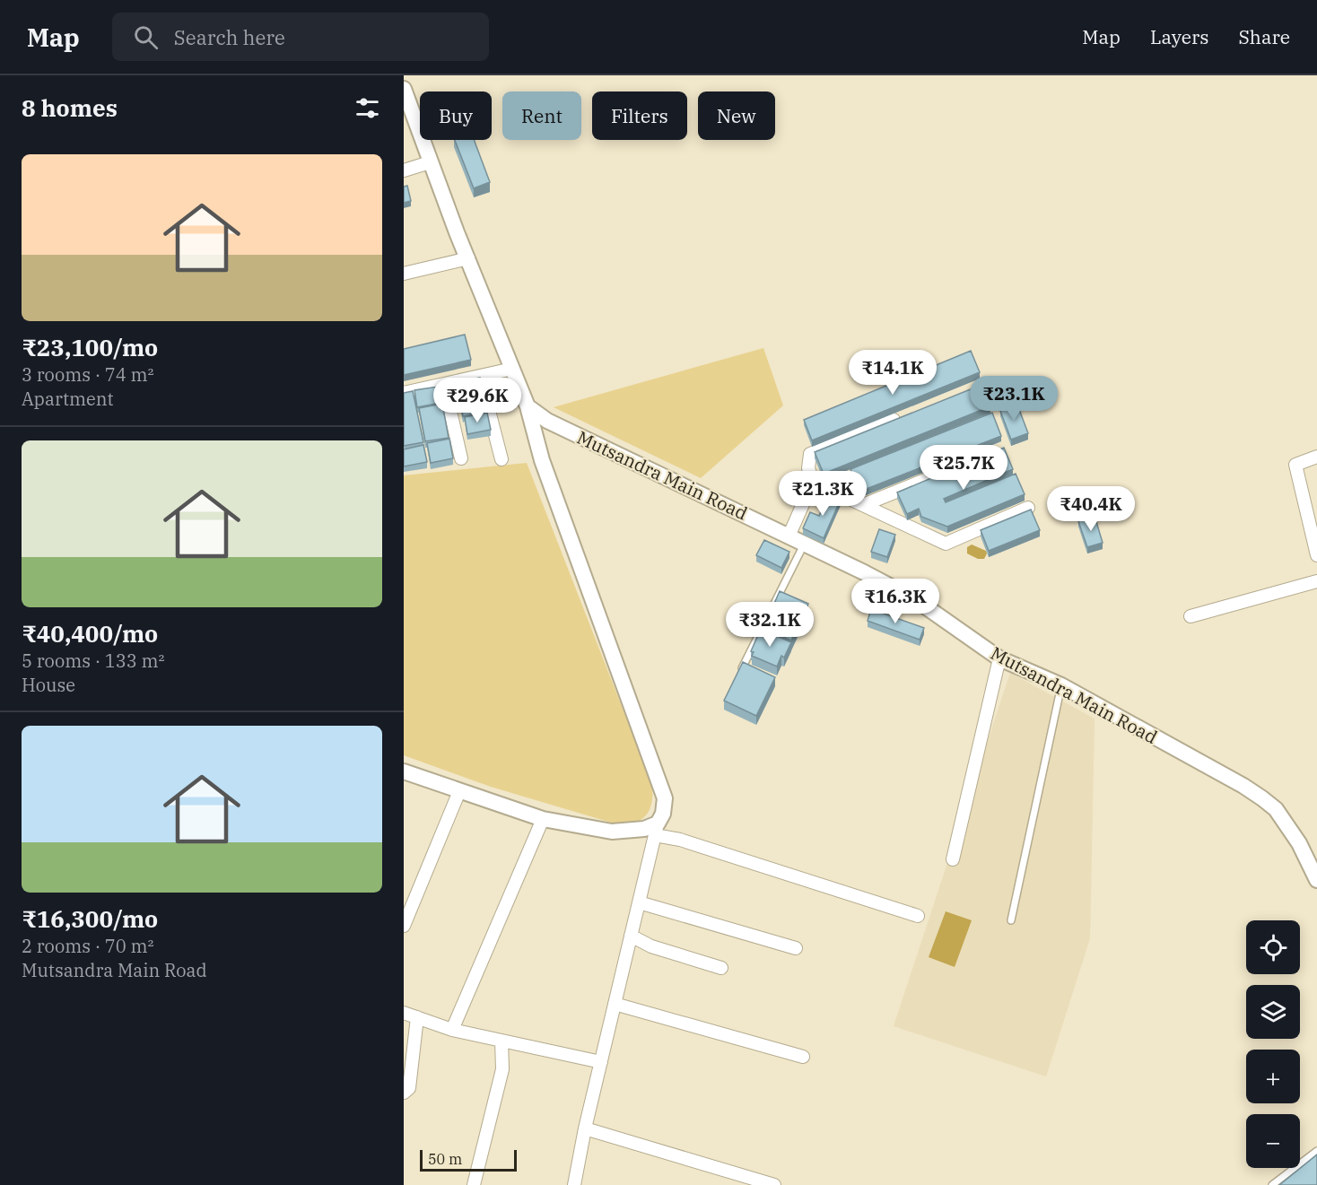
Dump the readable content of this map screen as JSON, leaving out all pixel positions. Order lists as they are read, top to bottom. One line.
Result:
{"streets":{"street":["Mutsandra Main Road"]},"scale_bar":"50 m","page":{"header":"Map","search":"Search here","nav":["Map","Layers","Share"],"heading":"8 homes","chip":["Buy","Rent","Filters","New"],"list":[{"name":"₹23,100/mo","note":"3 rooms · 74 m² · Apartment"},{"name":"₹40,400/mo","note":"5 rooms · 133 m² · House"},{"name":"₹16,300/mo","note":"2 rooms · 70 m² · Mutsandra Main Road"}],"price":["₹14.1K","₹23.1K","₹29.6K","₹25.7K","₹21.3K","₹40.4K","₹16.3K","₹32.1K"],"map_buttons":["+","−"],"scale":"50 m"}}
